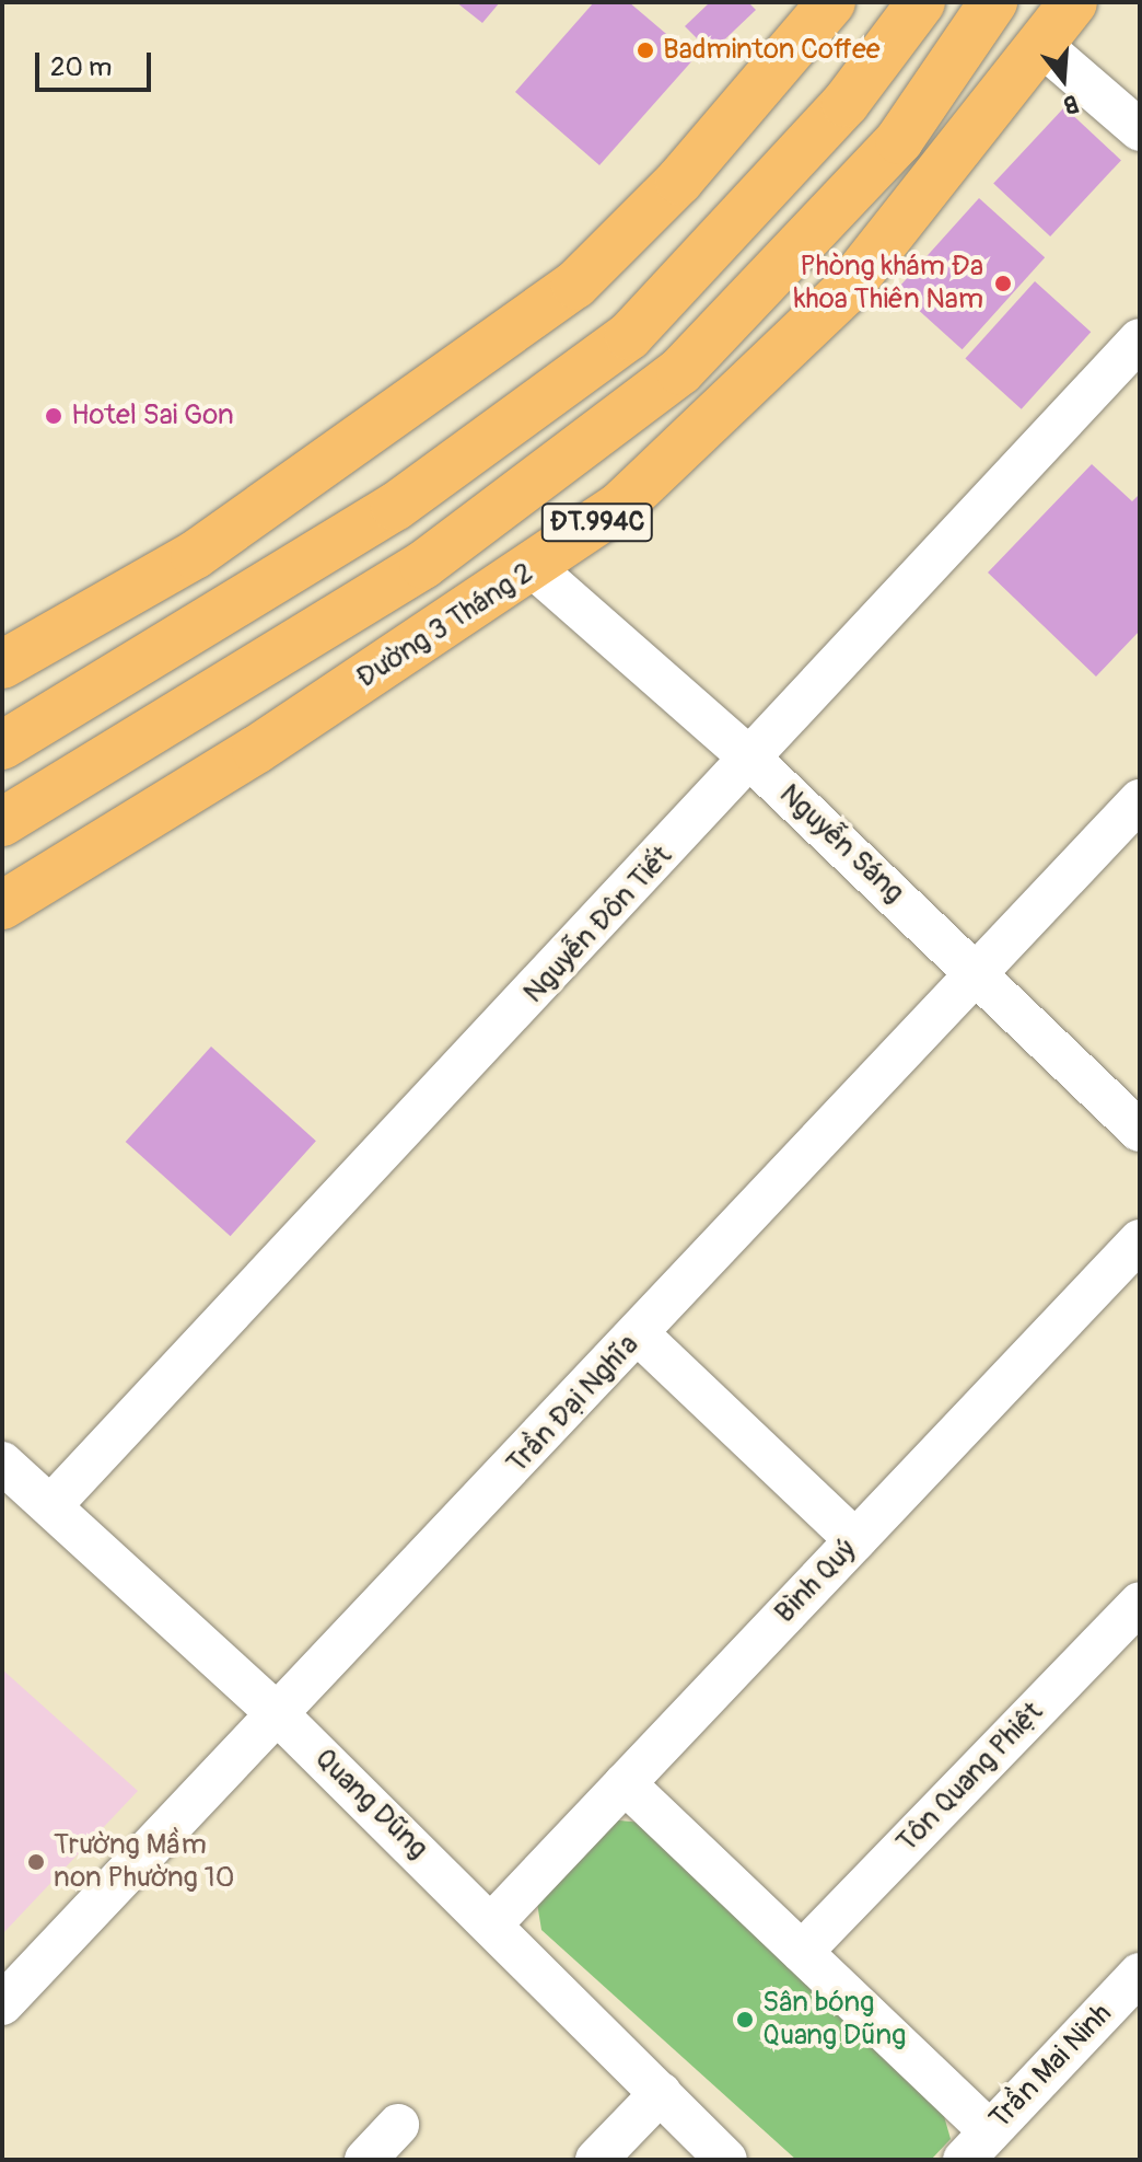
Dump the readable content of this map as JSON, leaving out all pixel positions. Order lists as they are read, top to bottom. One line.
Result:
{"streets":{"main road":["ĐT.994C","Đường 3 Tháng 2"],"street":["Nguyễn Sáng","Nguyễn Đôn Tiết","Trần Đại Nghĩa","Bình Quý","Tôn Quang Phiệt","Quang Dũng","Trần Mai Ninh"]},"crossings":[["Đường 3 Tháng 2","Nguyễn Sáng"],["Nguyễn Sáng","Nguyễn Đôn Tiết"],["Nguyễn Sáng","Trần Đại Nghĩa"],["Nguyễn Đôn Tiết","Quang Dũng"],["Trần Đại Nghĩa","Quang Dũng"],["Bình Quý","Quang Dũng"]],"places":["Badminton Coffee","Phòng khám Đa khoa Thiên Nam","Hotel Sai Gon","Trường Mầm non Phường 10","Sân bóng Quang Dũng"],"scale_bar":"20 m","north":"bottom"}
